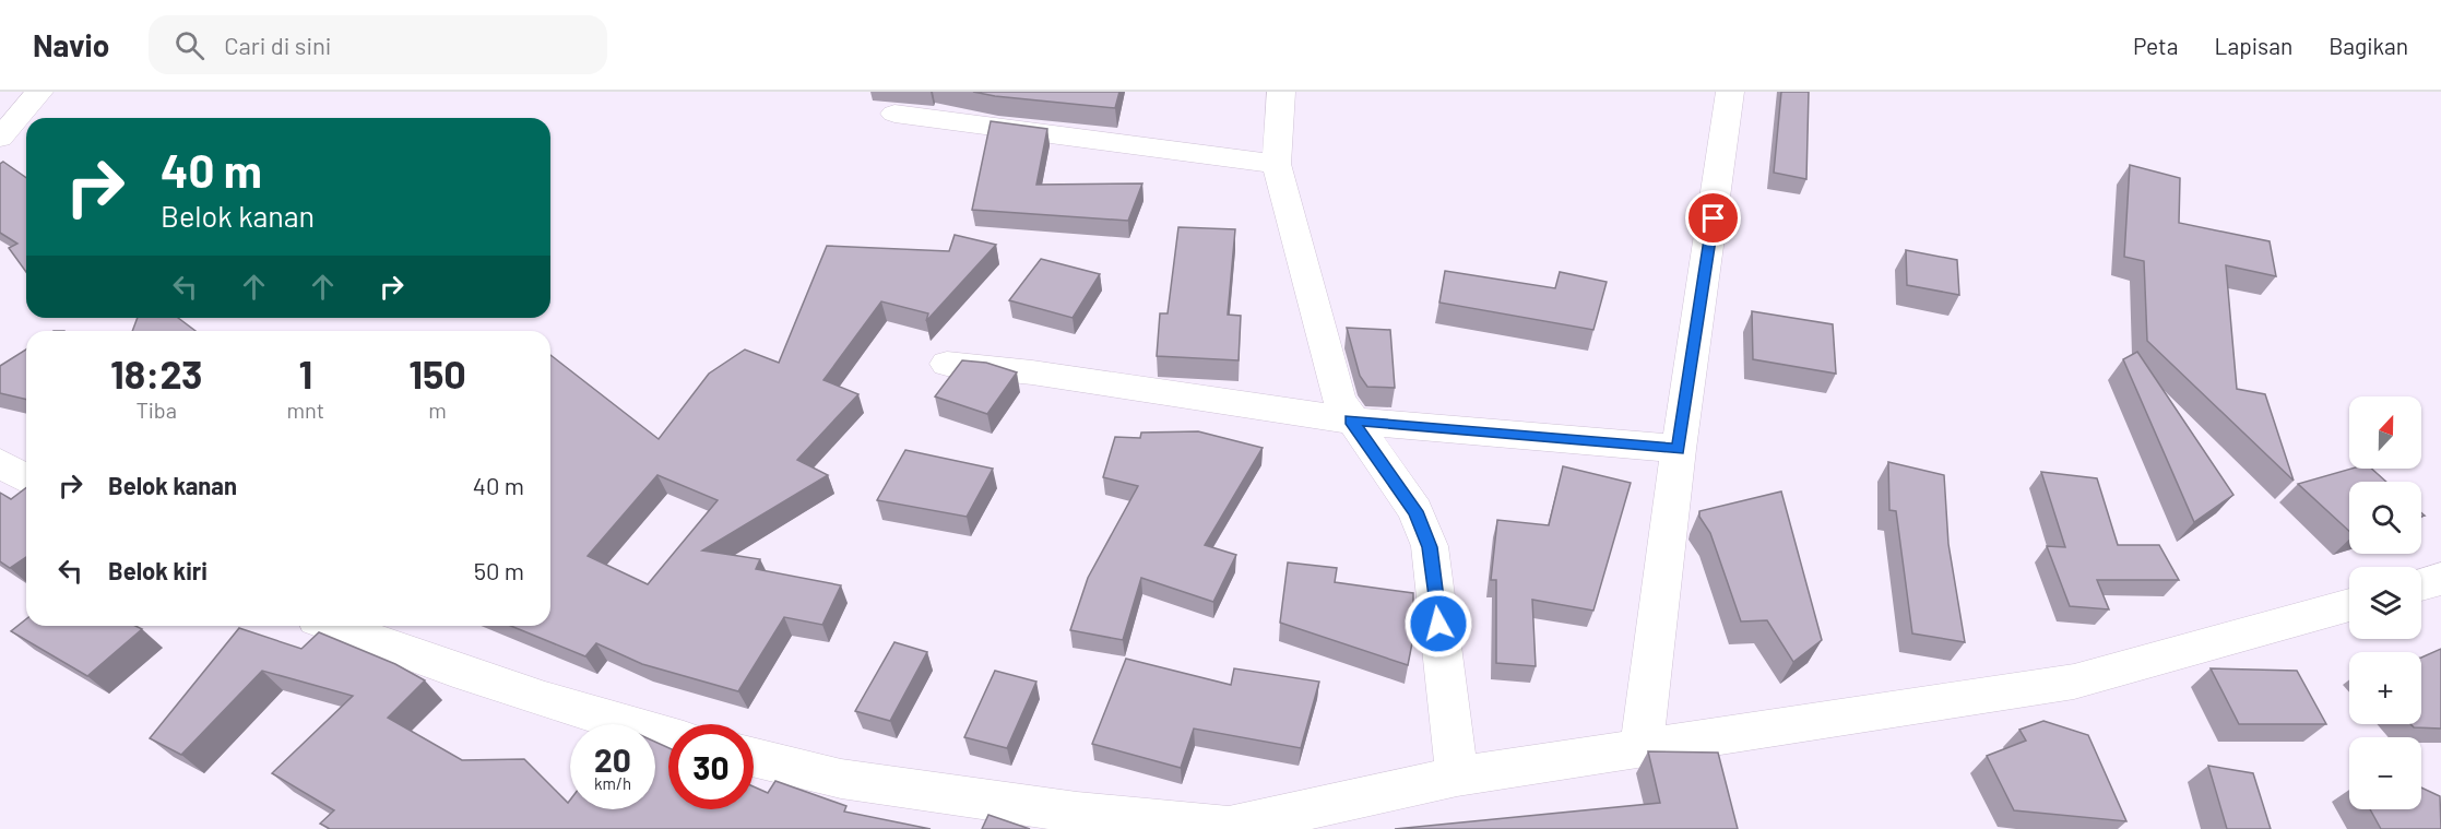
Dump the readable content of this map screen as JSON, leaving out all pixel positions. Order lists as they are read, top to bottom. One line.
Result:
{"north":"top","page":{"header":"Navio","search":"Cari di sini","nav":["Peta","Lapisan","Bagikan"],"turn":["40 m","Belok kanan"],"eta":["18:23","Tiba","1","mnt","150","m"],"map_buttons":["+","−"],"list":[{"name":"Belok kanan","value":"40 m"},{"name":"Belok kiri","value":"50 m"}],"speed":"20 km/h","limit":"30"}}
